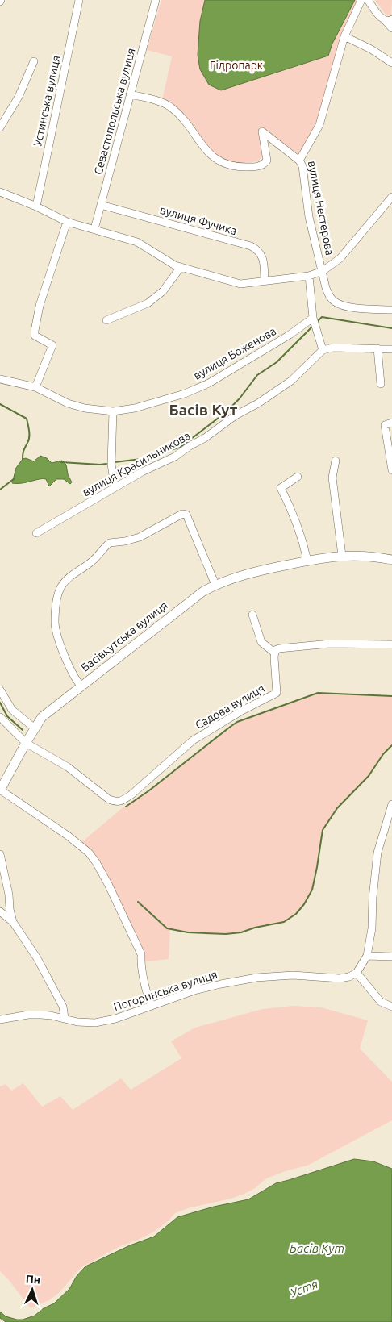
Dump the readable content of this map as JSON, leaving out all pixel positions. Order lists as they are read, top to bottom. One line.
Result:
{"streets":{"main road":["Басівкутська вулиця"],"street":["Устинська вулиця","Севастопольська вулиця","вулиця Нестерова","вулиця Фучика","вулиця Боженова","вулиця Красильникова","Садова вулиця","Погоринська вулиця"]},"crossings":[["Севастопольська вулиця","вулиця Фучика"],["Басівкутська вулиця","Садова вулиця"]],"districts":["Басів Кут"],"water":["Басів Кут","Устя"],"parks":["Гідропарк"],"north":"top"}
